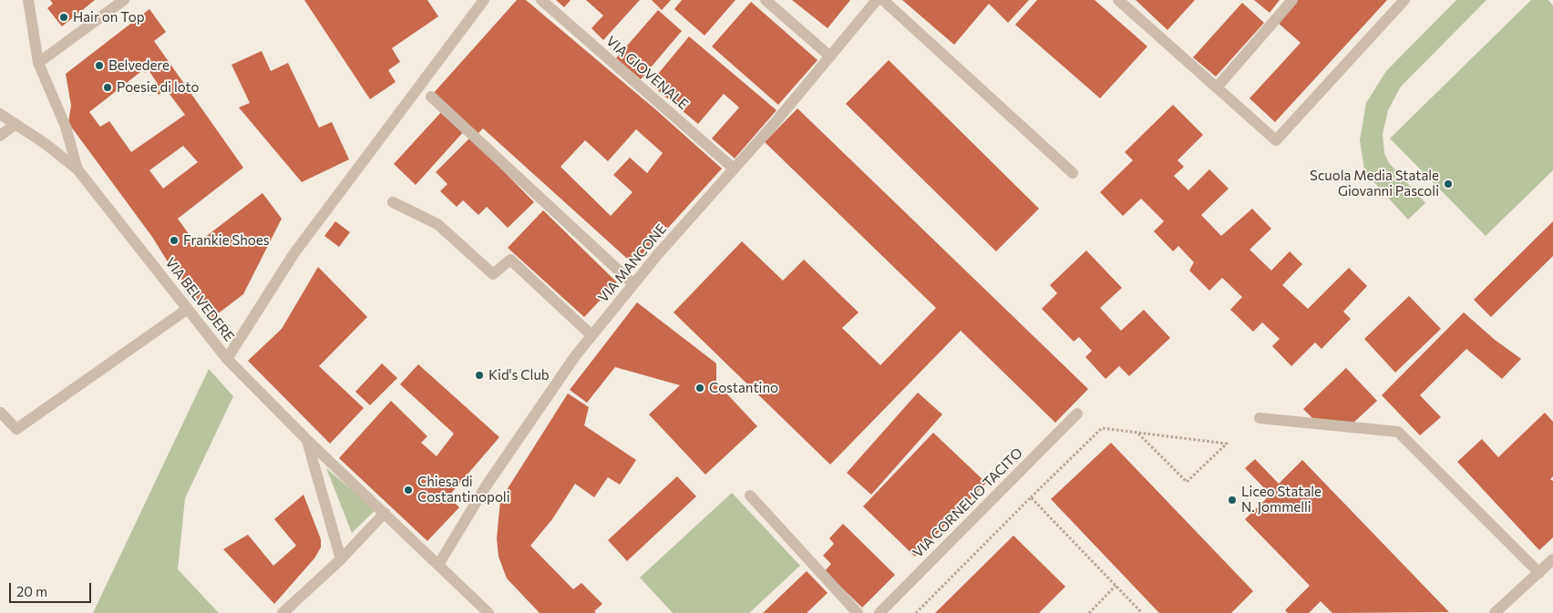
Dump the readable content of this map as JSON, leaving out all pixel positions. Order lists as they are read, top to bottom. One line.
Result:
{"streets":{"street":["VIA GIOVENALE","VIA MANCONE","VIA BELVEDERE","VIA CORNELIO TACITO"]},"crossings":[["VIA GIOVENALE","VIA MANCONE"],["VIA MANCONE","VIA BELVEDERE"]],"places":["Hair on Top","Belvedere","Poesie di loto","Scuola Media Statale Giovanni Pascoli","Frankie Shoes","Kid's Club","Costantino","Chiesa di Costantinopoli","Liceo Statale N. Jommelli"],"scale_bar":"20 m"}
